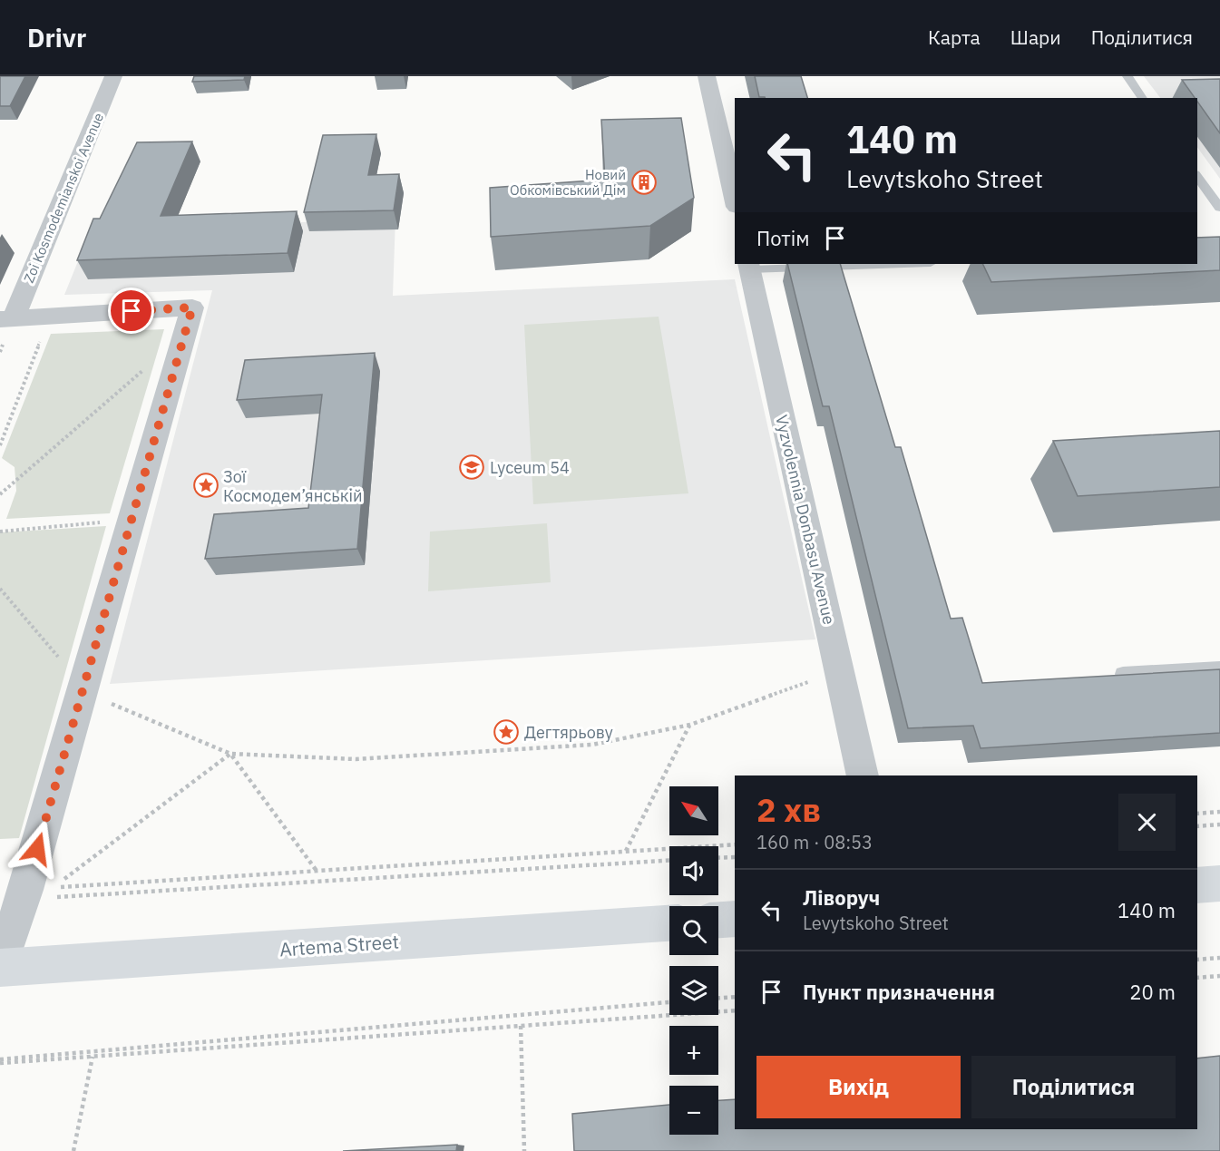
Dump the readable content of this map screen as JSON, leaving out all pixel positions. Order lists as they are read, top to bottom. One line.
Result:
{"streets":{"main road":["Artema Street"],"street":["Zoi Kosmodemianskoi Avenue","Vyzvolennia Donbasu Avenue"]},"places":{"building":["Новий Обкомівський Дім"],"school or university":["Lyceum 54"],"place":["Зої Космодем’янській","Дегтярьову"]},"north":"top left","page":{"header":"Drivr","nav":["Карта","Шари","Поділитися"],"turn":["140 m","Levytskoho Street"],"then":"Потім","heading":["2 хв","160 m · 08:53"],"map_buttons":["+","−"],"list":[{"name":"Ліворуч","note":"Levytskoho Street","value":"140 m"},{"name":"Пункт призначення","value":"20 m"}],"buttons":["Вихід","Поділитися"]}}
